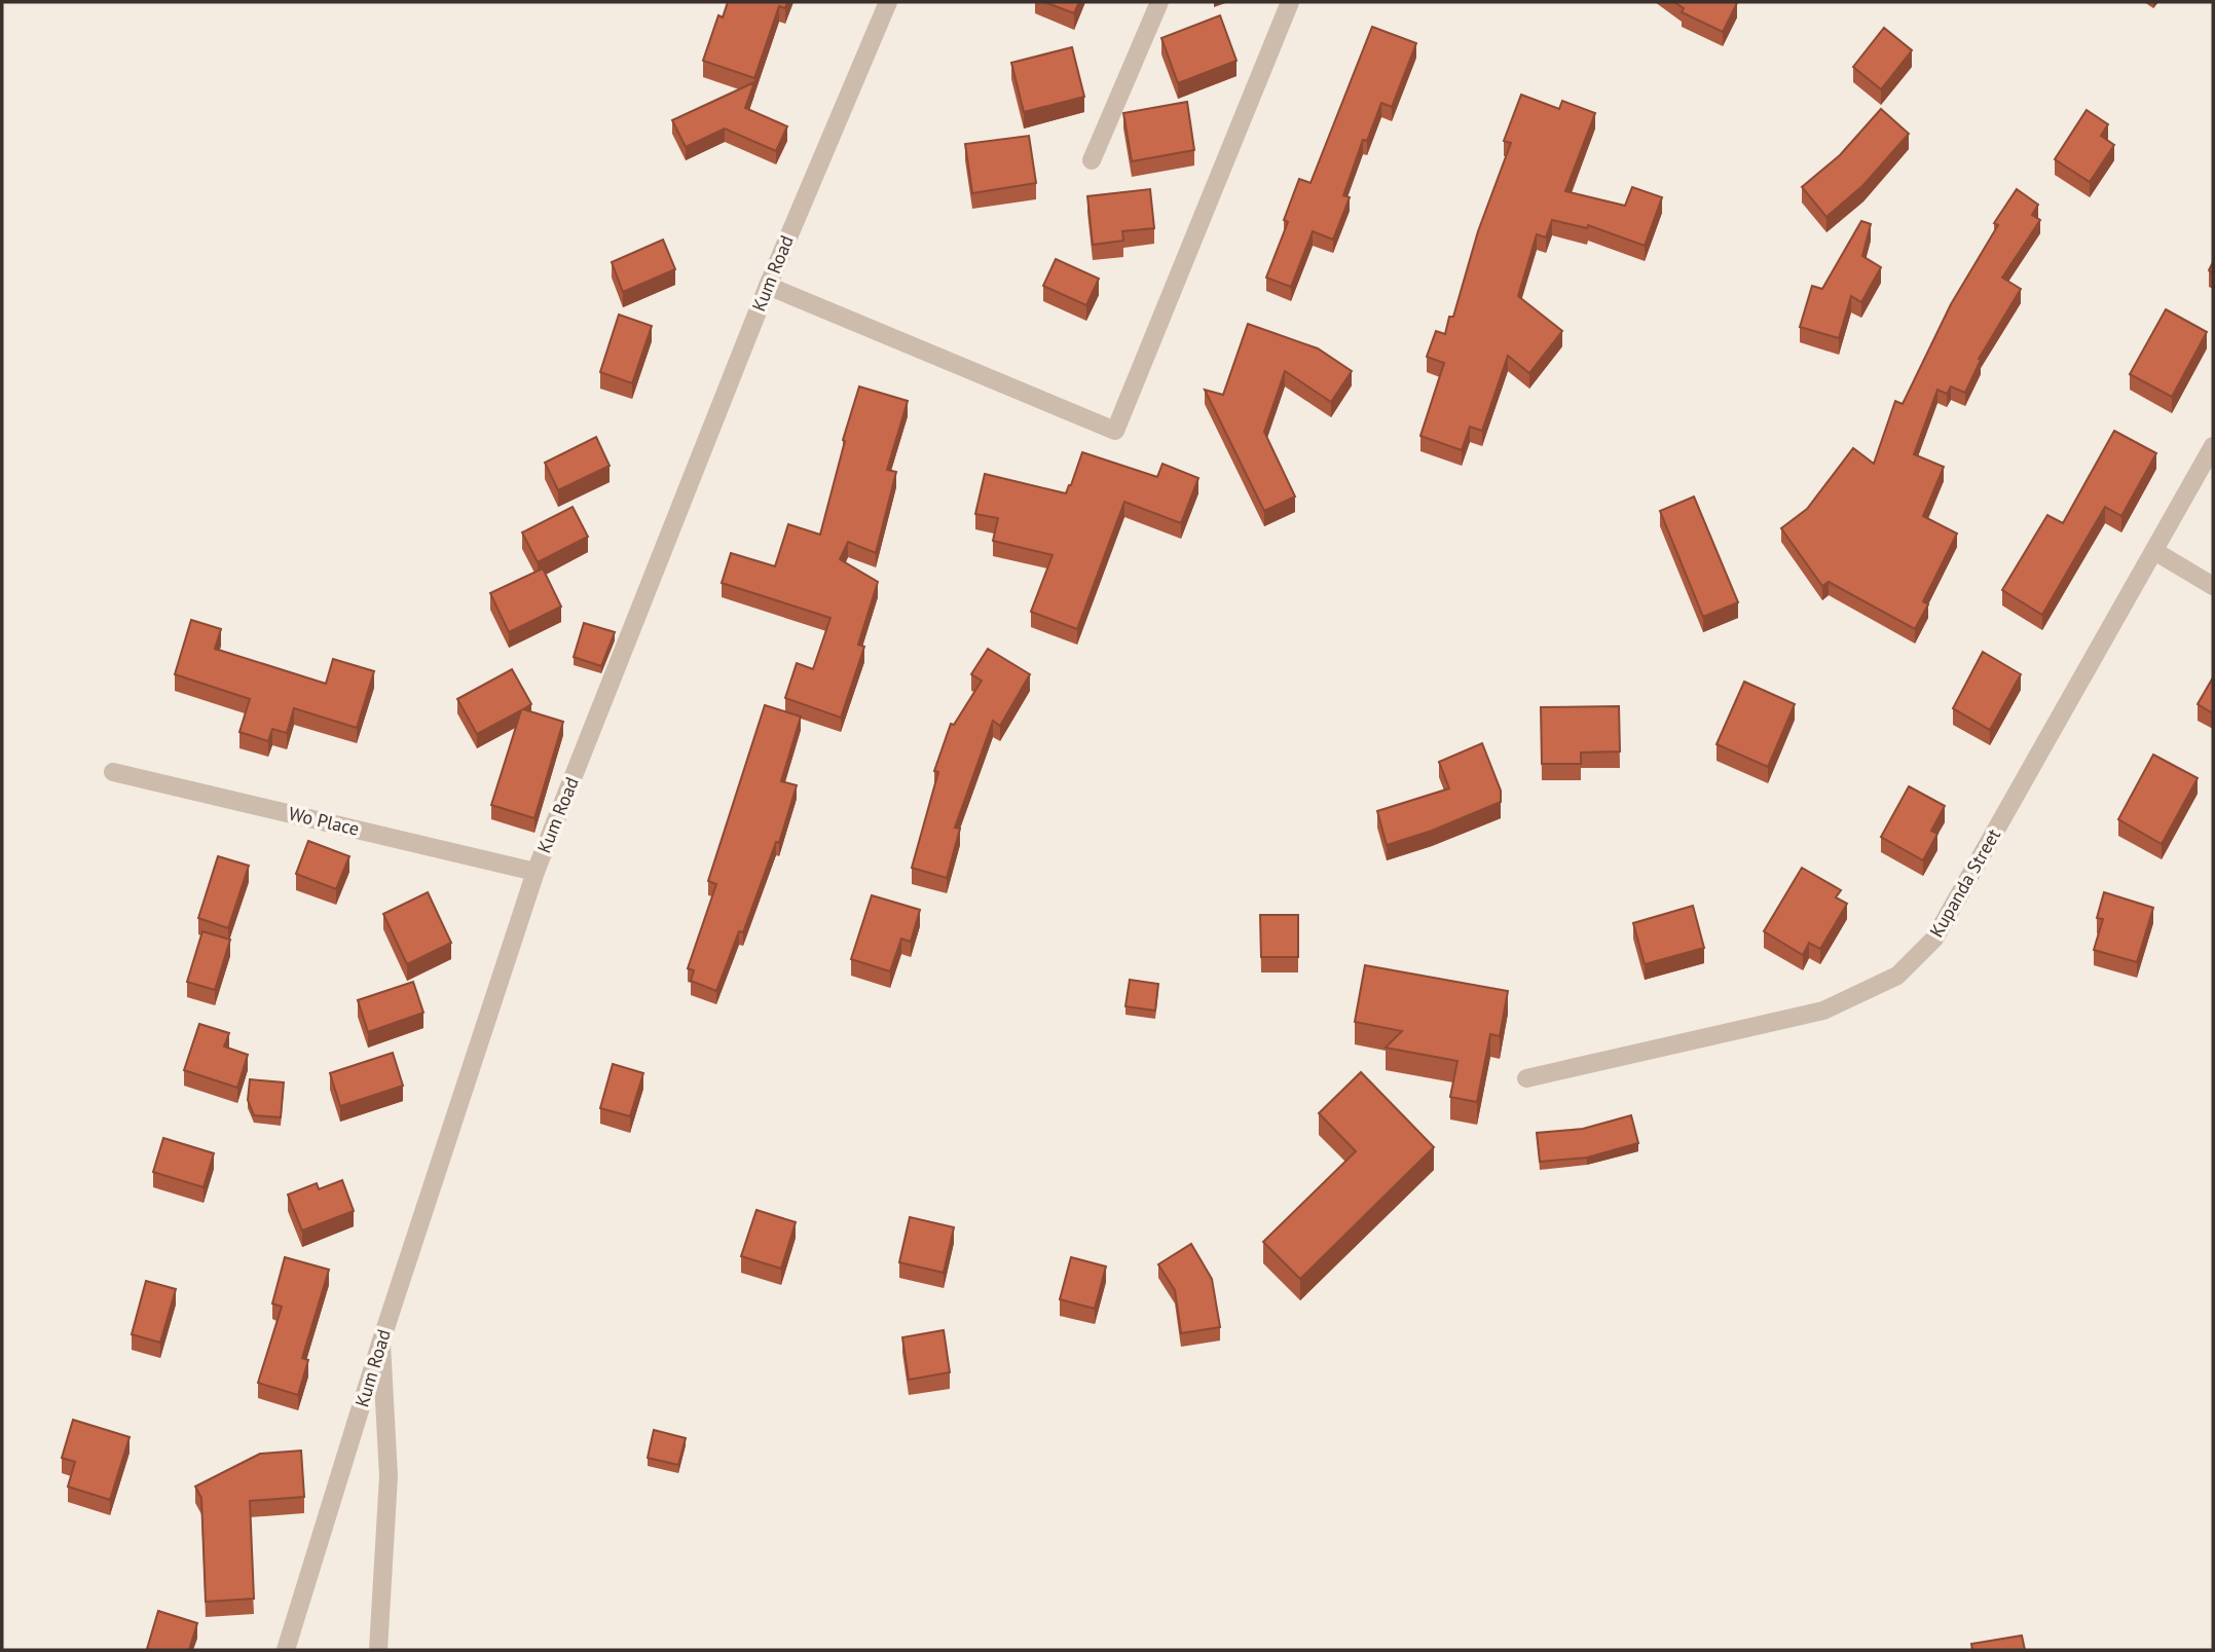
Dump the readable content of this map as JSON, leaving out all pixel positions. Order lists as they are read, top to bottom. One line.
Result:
{"streets":{"street":["Kum Road","Wo Place","Kupanda Street"]},"crossings":[["Kum Road","Wo Place"]]}
